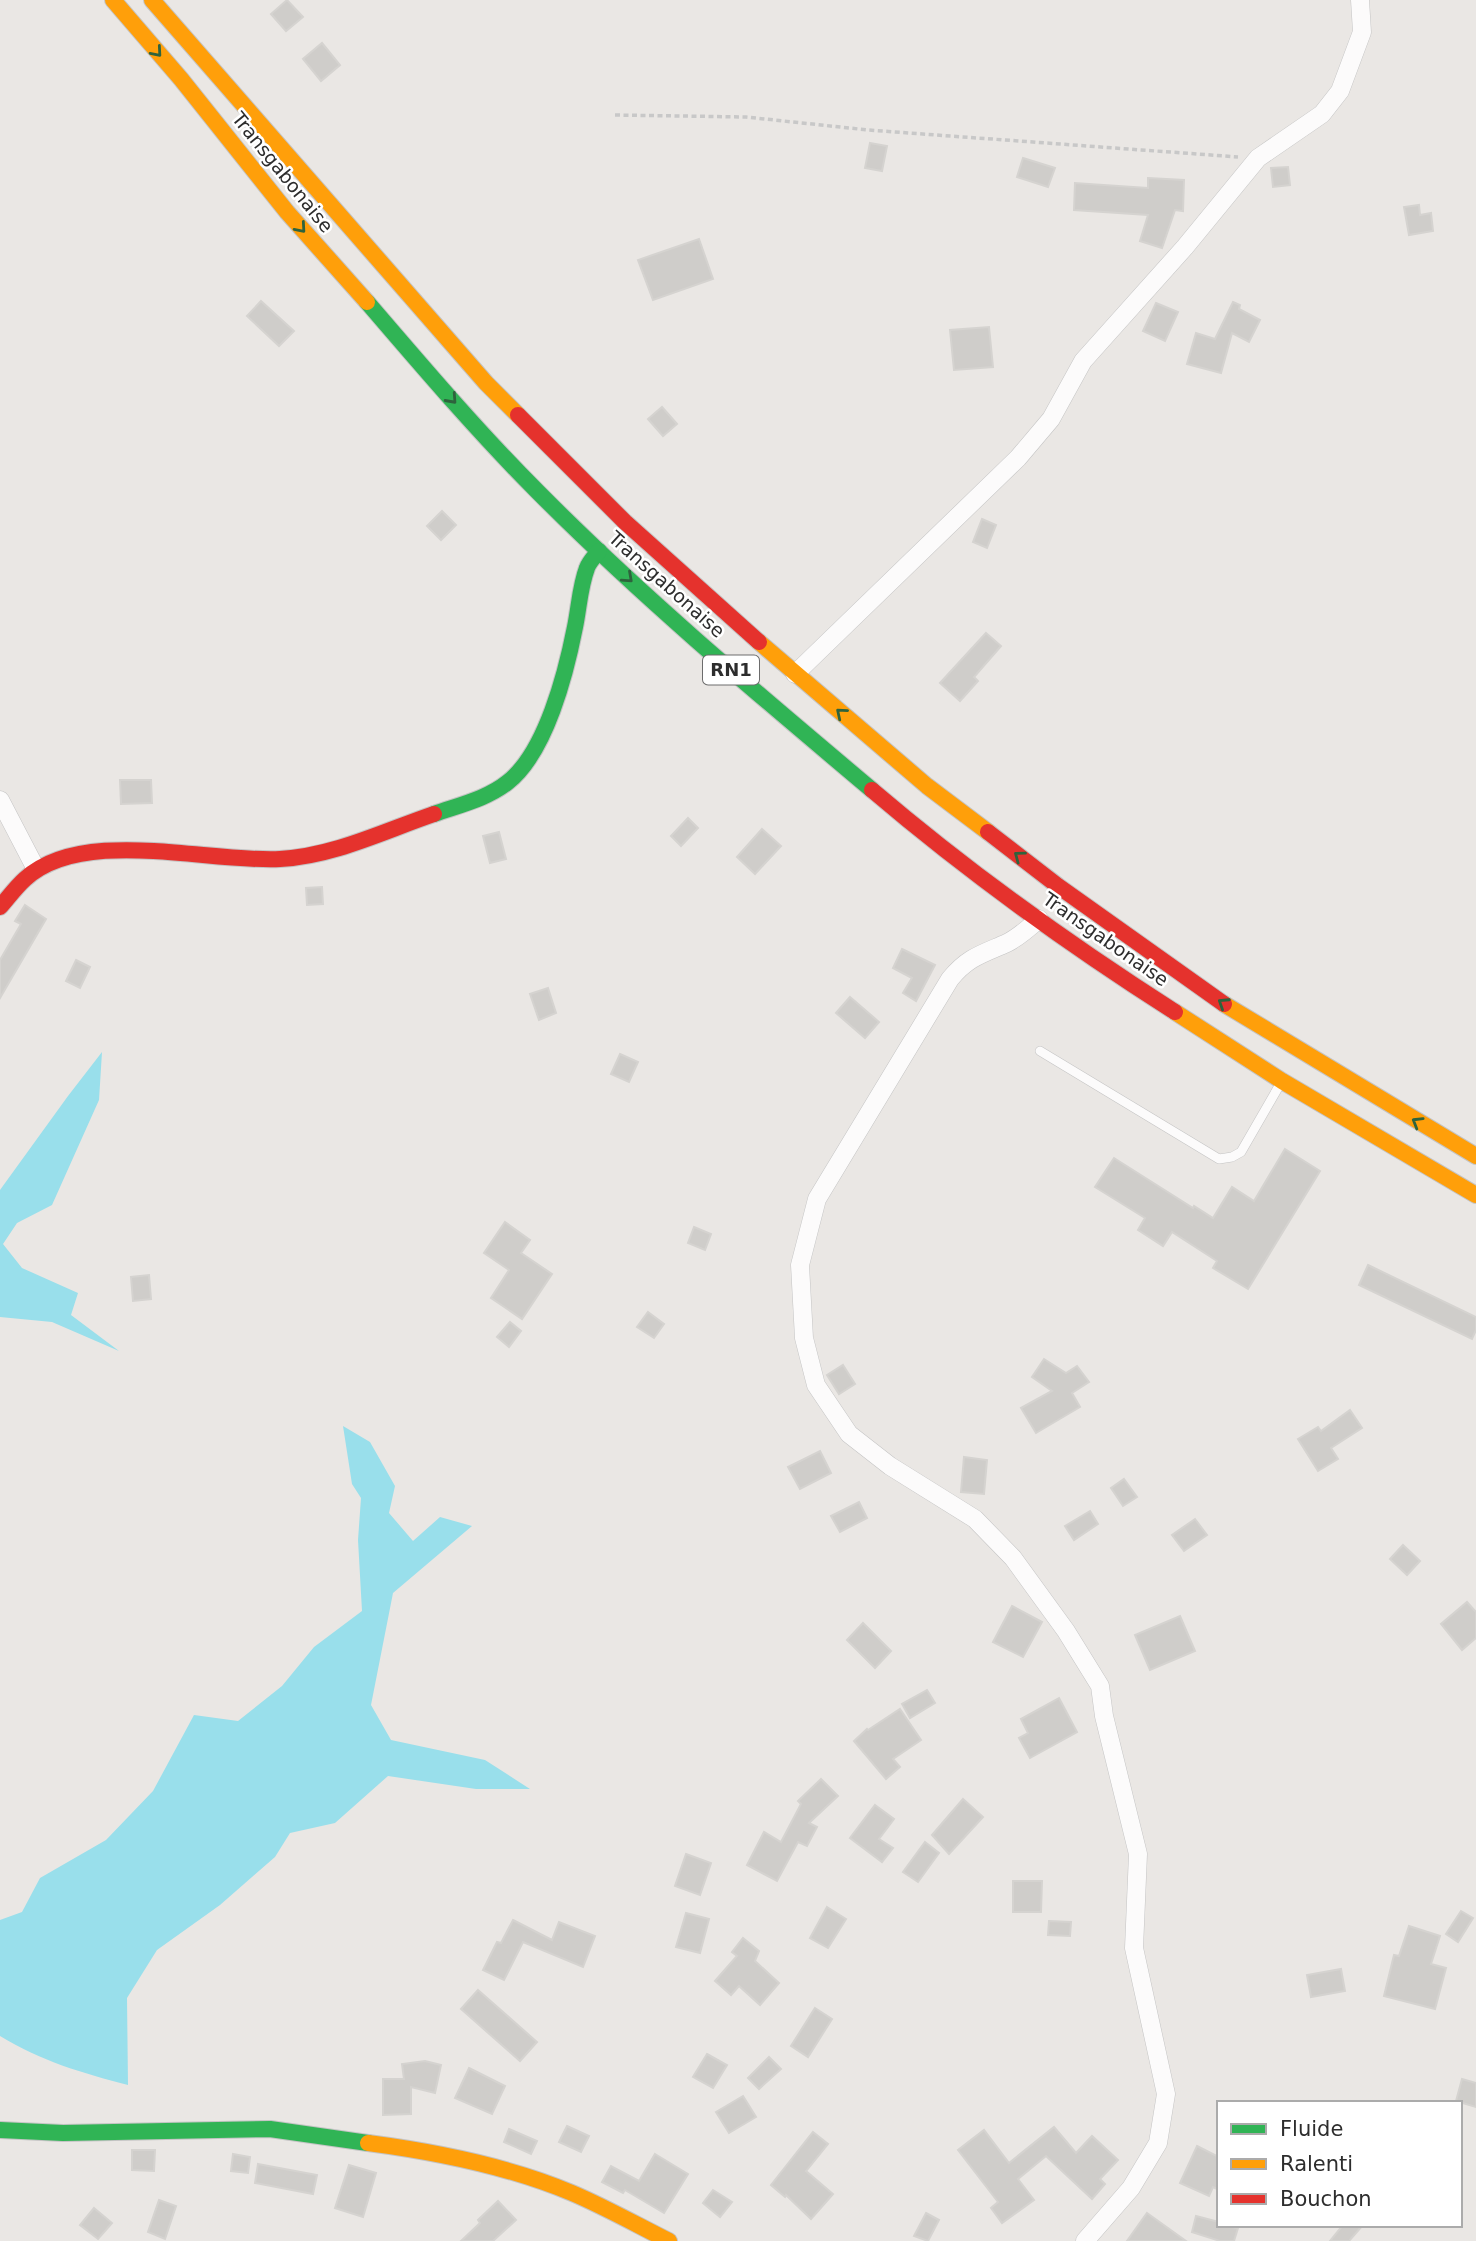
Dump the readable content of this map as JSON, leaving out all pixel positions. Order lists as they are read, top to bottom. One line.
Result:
{"streets":{"main road":["Transgabonaise","RN1"]},"legend":["Fluide","Ralenti","Bouchon"]}
